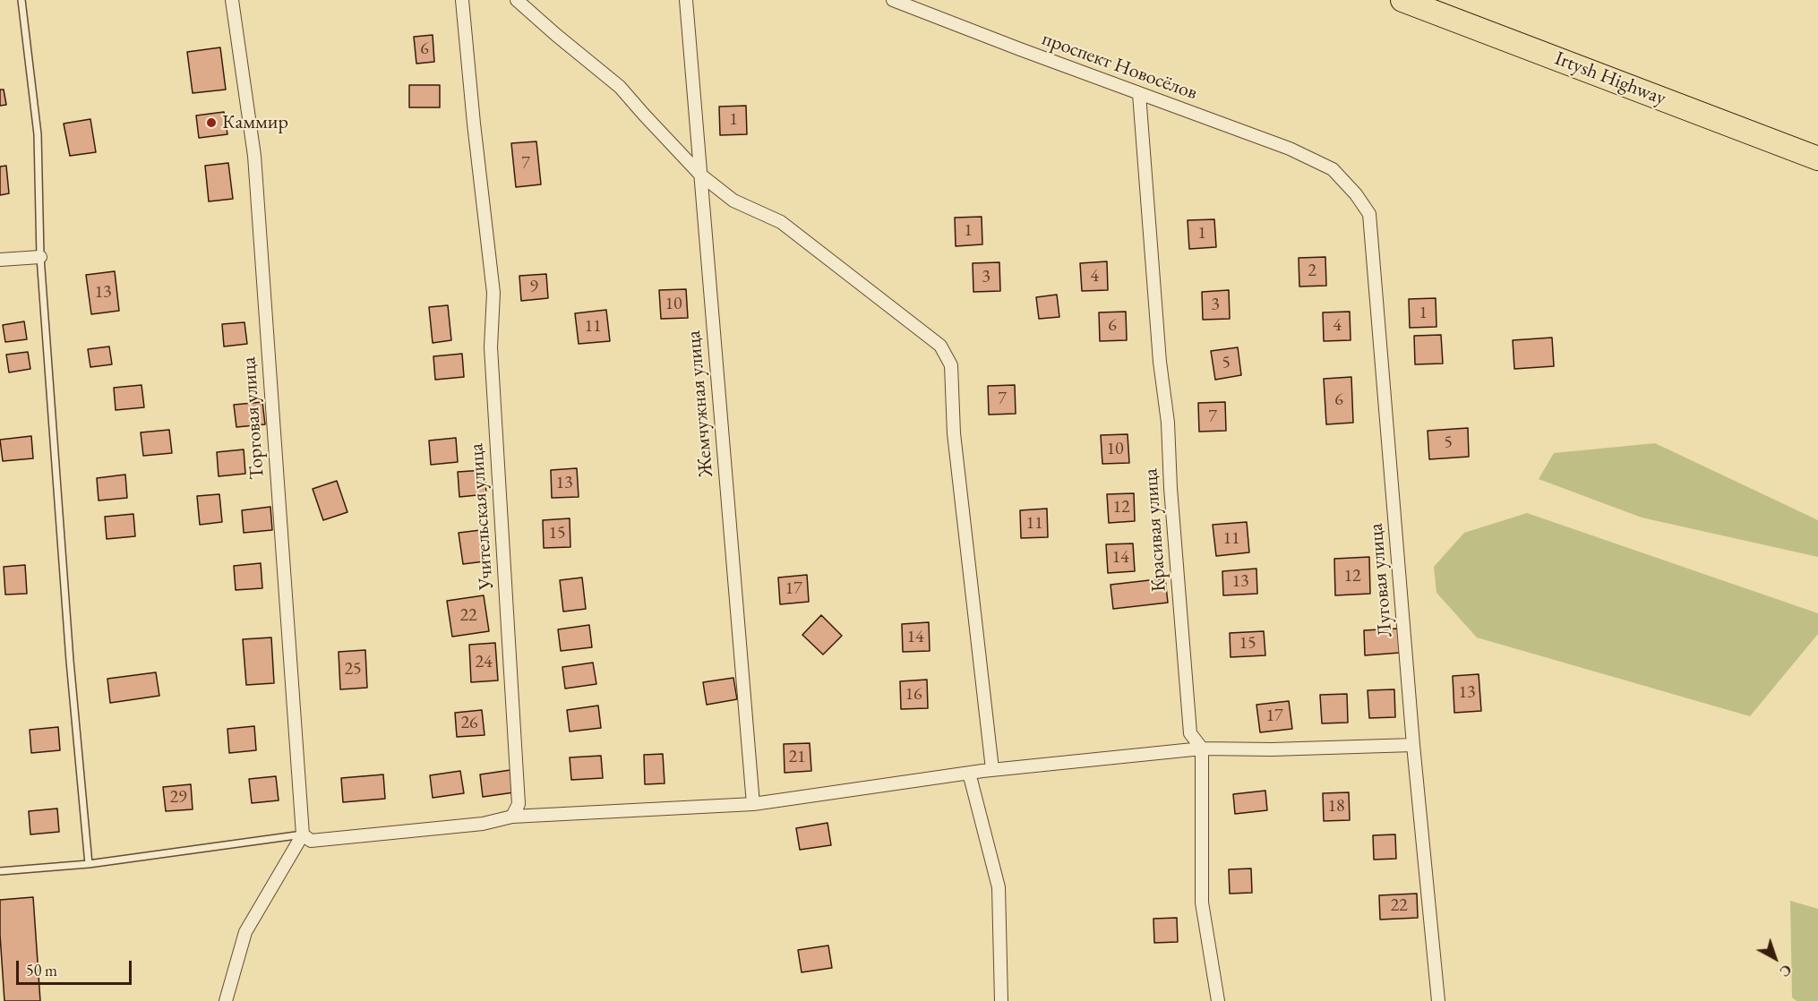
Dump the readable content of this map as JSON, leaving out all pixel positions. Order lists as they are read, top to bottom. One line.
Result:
{"streets":{"highway":["Irtysh Highway"],"street":["проспект Новосёлов","Жемчужная улица","Торговая улица","Учительская улица","Красивая улица","Луговая улица"]},"crossings":[["проспект Новосёлов","Красивая улица"],["проспект Новосёлов","Луговая улица"]],"places":["Каммир"],"house_numbers":["6","1","7","1","1","2","4","3","9","13","10","3","1","6","4","11","5","7","6","7","5","10","13","12","11","15","11","14","12","13","17","22","14","15","24","25","13","16","17","26","21","29","18","22"],"scale_bar":"50 m","north":"bottom right"}
